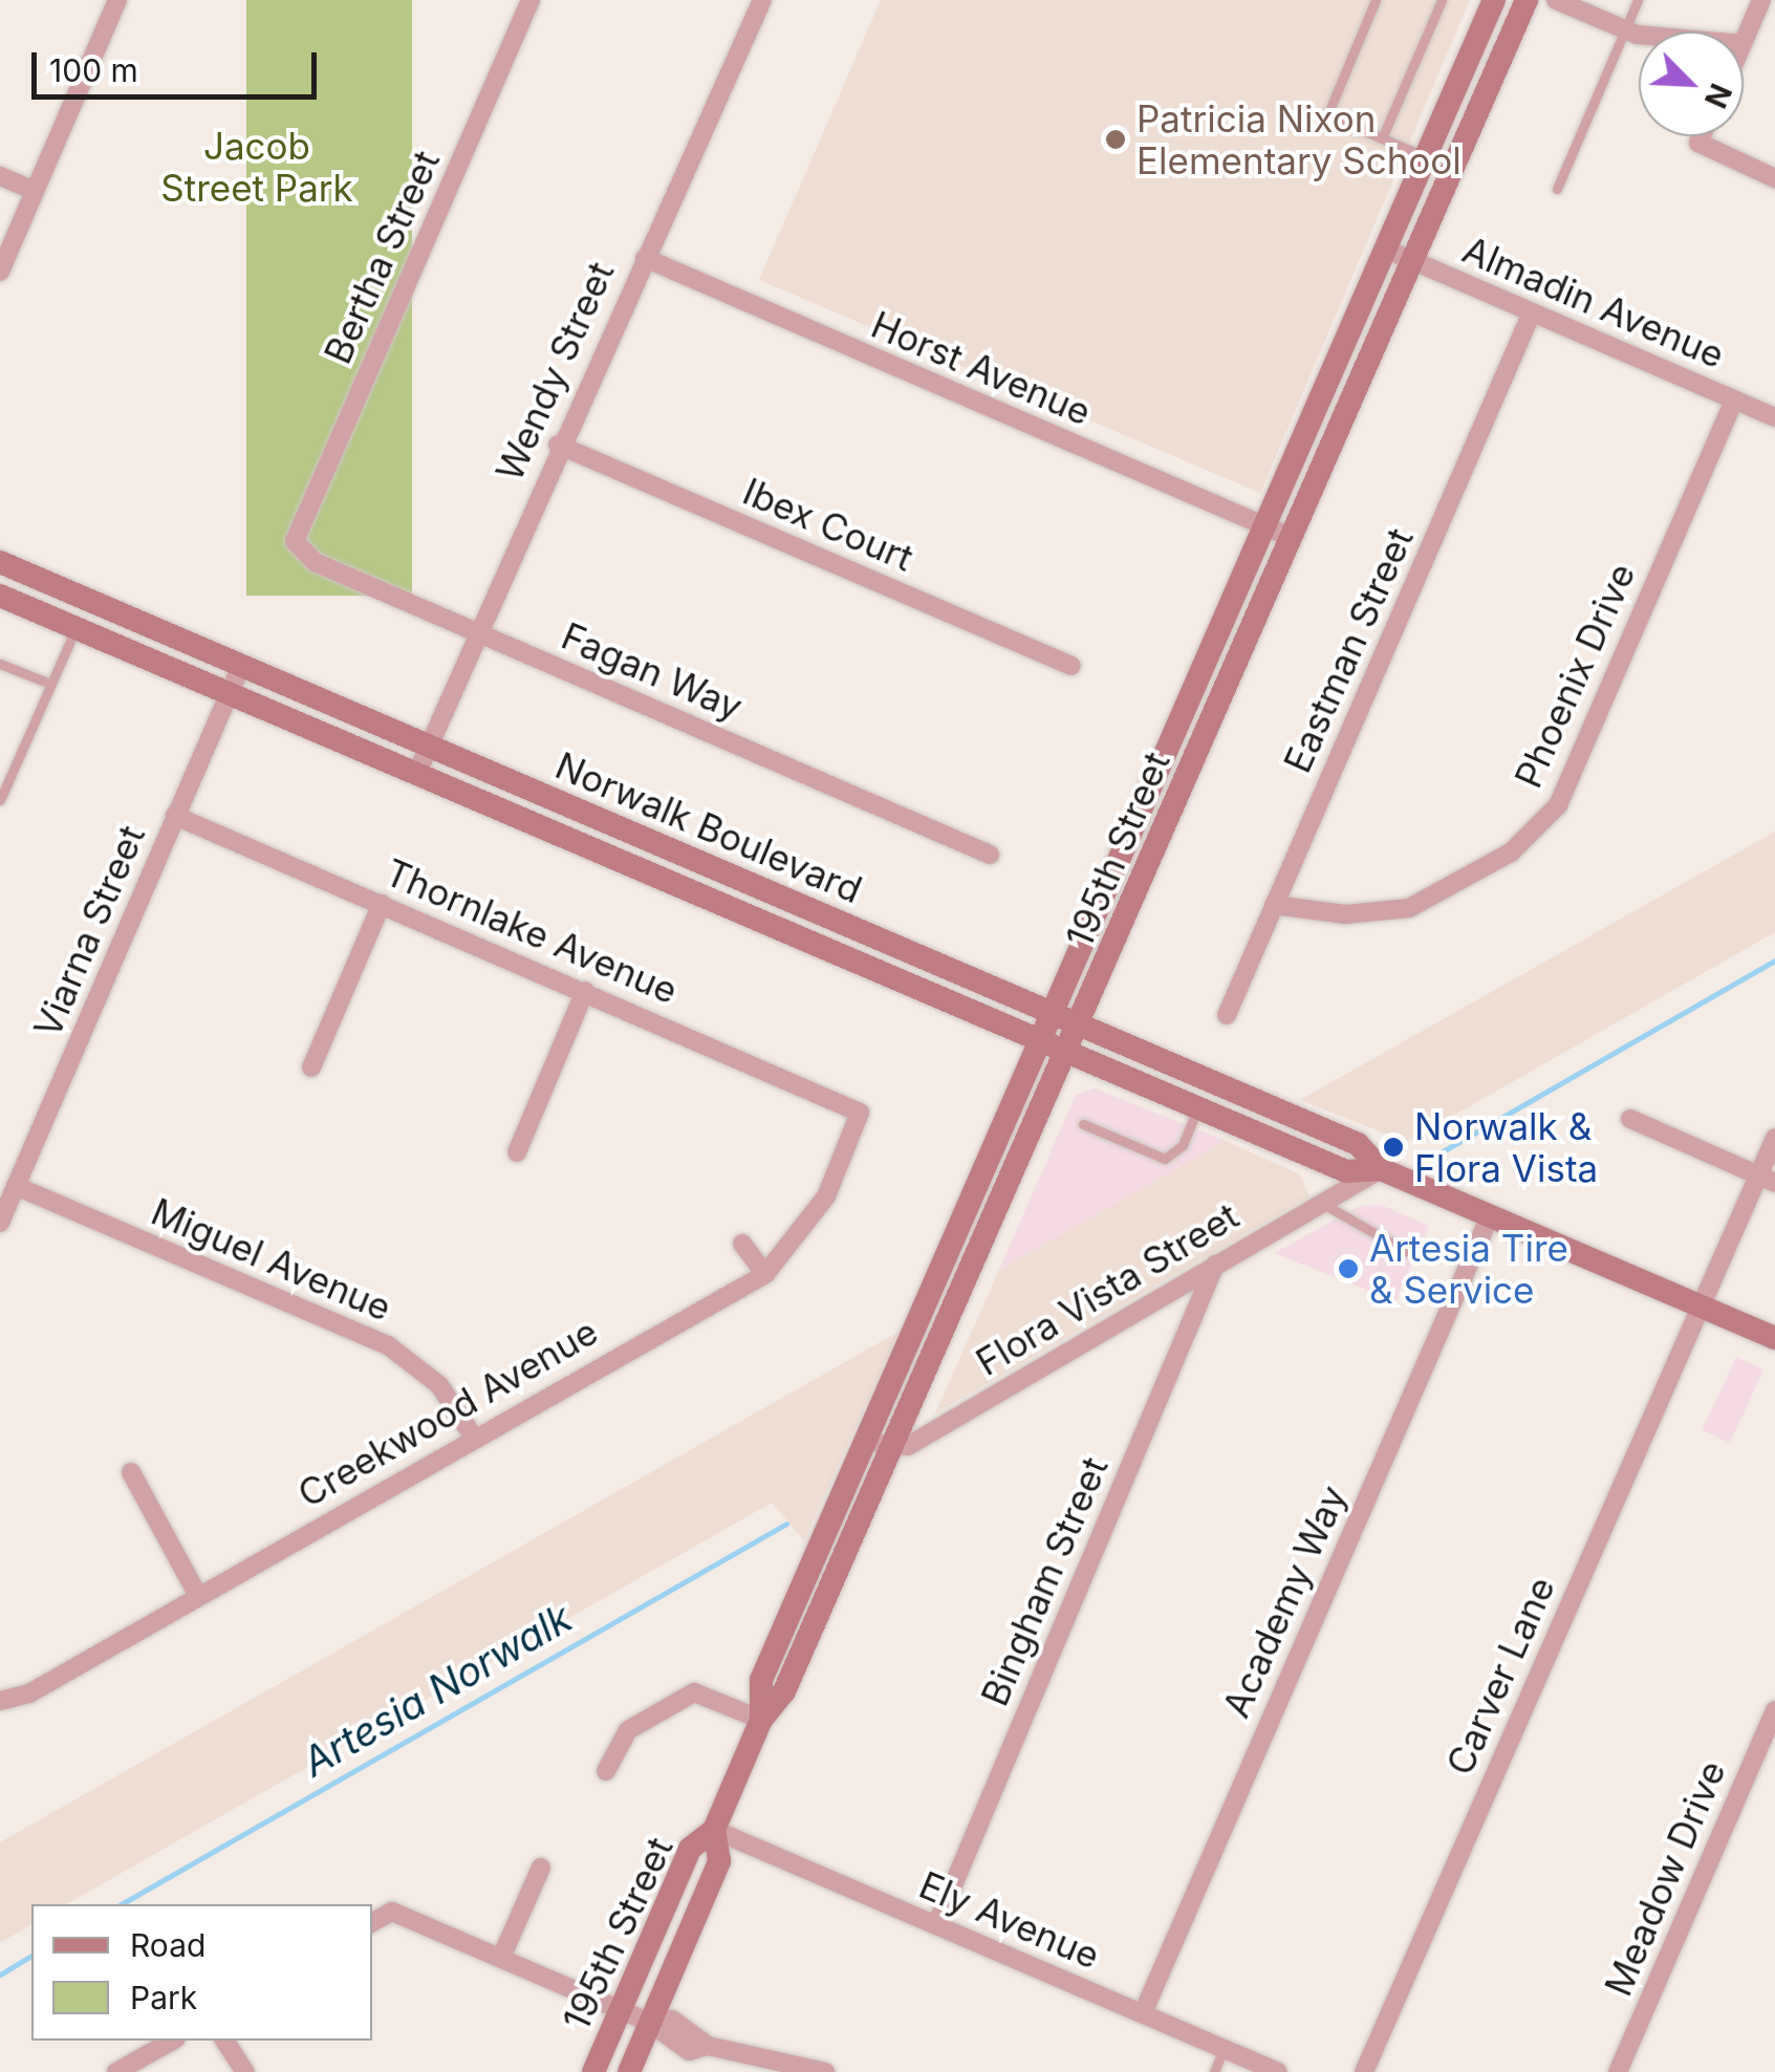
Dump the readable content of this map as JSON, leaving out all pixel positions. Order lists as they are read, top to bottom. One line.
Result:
{"streets":{"street":["Bertha Street","Almadin Avenue","Horst Avenue","Wendy Street","Ibex Court","Eastman Street","Fagan Way","Phoenix Drive","Norwalk Boulevard","195th Street","Viarna Street","Thornlake Avenue","Miguel Avenue","Flora Vista Street","Creekwood Avenue","Bingham Street","Academy Way","Carver Lane","Meadow Drive","Ely Avenue"]},"crossings":[["Bertha Street","Fagan Way"],["Almadin Avenue","Eastman Street"],["Almadin Avenue","Phoenix Drive"],["Almadin Avenue","195th Street"],["Horst Avenue","Wendy Street"],["Horst Avenue","195th Street"],["Wendy Street","Ibex Court"],["Wendy Street","Fagan Way"],["Wendy Street","Norwalk Boulevard"],["Eastman Street","Phoenix Drive"],["Norwalk Boulevard","195th Street"],["Norwalk Boulevard","Viarna Street"],["Norwalk Boulevard","Flora Vista Street"],["Norwalk Boulevard","Academy Way"],["Norwalk Boulevard","Carver Lane"],["195th Street","Flora Vista Street"],["195th Street","Ely Avenue"],["Viarna Street","Thornlake Avenue"],["Viarna Street","Miguel Avenue"],["Thornlake Avenue","Creekwood Avenue"],["Miguel Avenue","Creekwood Avenue"],["Flora Vista Street","Bingham Street"],["Bingham Street","Ely Avenue"],["Academy Way","Ely Avenue"]],"water":["Artesia Norwalk"],"parks":["Jacob Street Park"],"places":["Patricia Nixon Elementary School","Norwalk & Flora Vista","Artesia Tire & Service"],"legend":["Road","Park"],"scale_bar":"100 m","north":"bottom right"}
